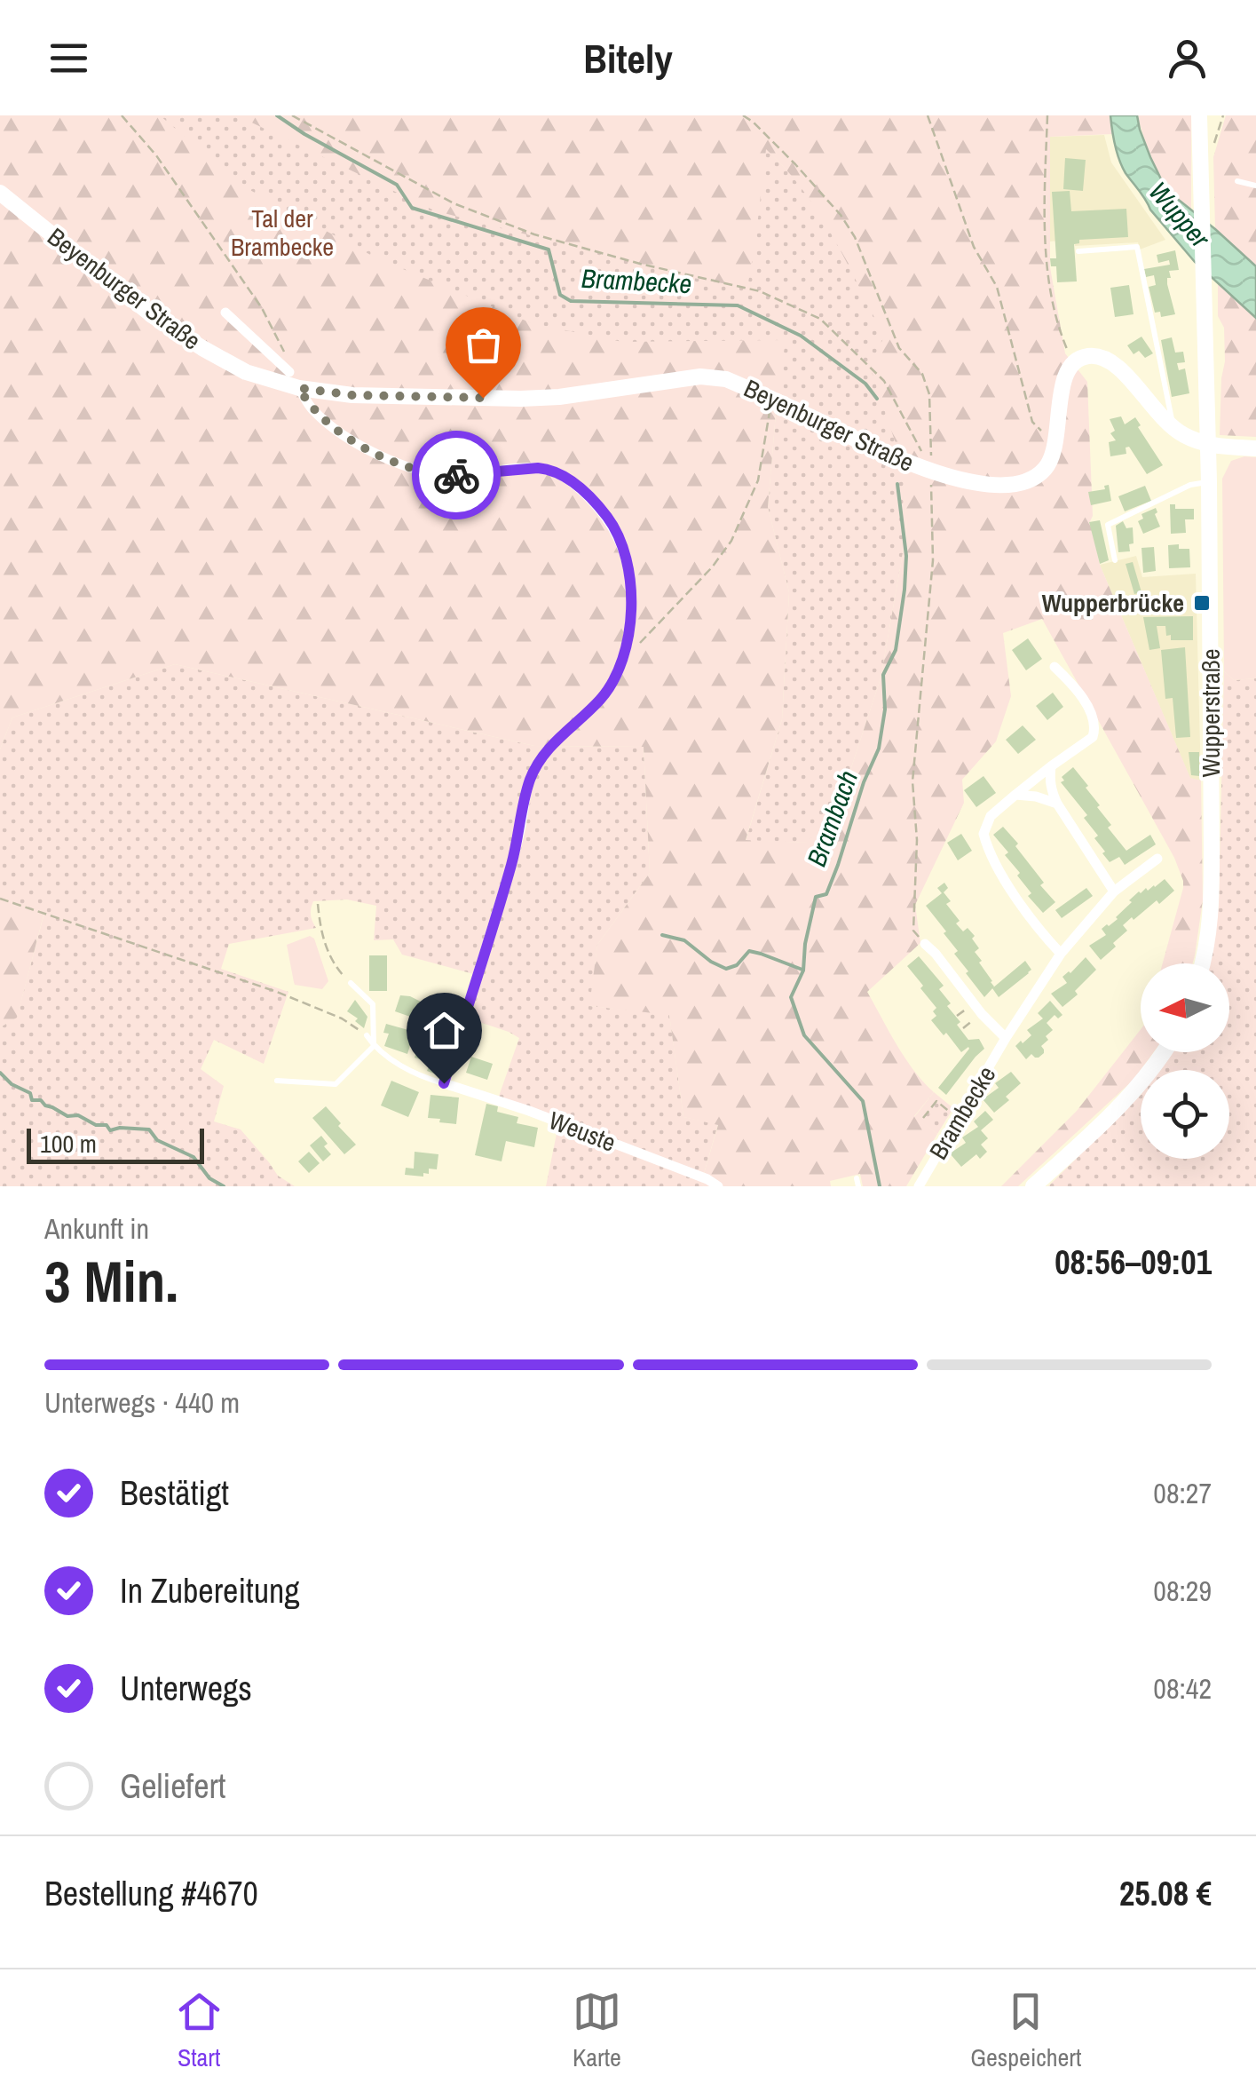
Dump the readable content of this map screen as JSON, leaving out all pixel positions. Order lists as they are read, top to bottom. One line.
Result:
{"streets":{"main road":["Beyenburger Straße","Wupperstraße"],"street":["Brambecke","Weuste"]},"water":["Wupper","Brambecke","Brambach"],"parks":["Tal der Brambecke"],"places":{"transit":["Wupperbrücke"]},"scale_bar":"100 m","north":"left","page":{"header":"Bitely","scale":"100 m","heading":["3 Min.","Ankunft in","08:56–09:01"],"panel":["Bestellung #4670","25.08 €"],"bar":"Unterwegs · 440 m","list":[["Bestätigt","08:27"],["In Zubereitung","08:29"],["Unterwegs","08:42"],"Geliefert"],"tabs":["Start","Karte","Gespeichert"]}}
